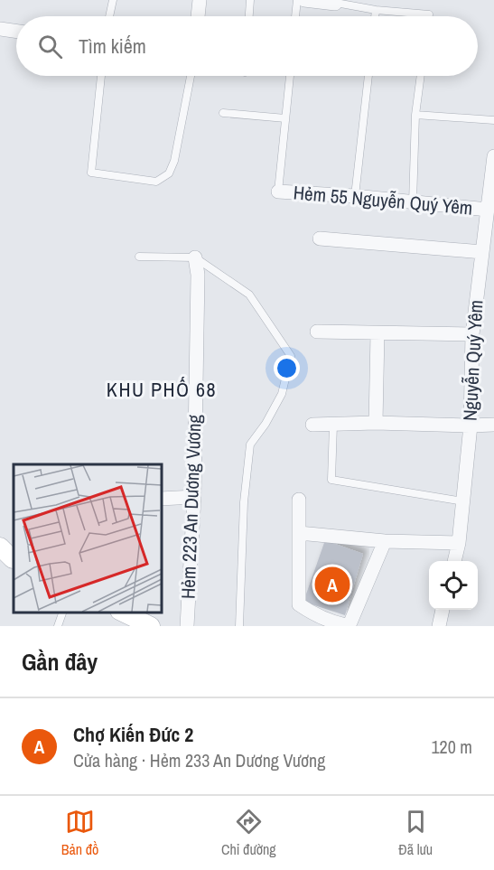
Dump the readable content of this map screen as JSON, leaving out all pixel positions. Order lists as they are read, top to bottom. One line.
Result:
{"streets":{"street":["Hẻm 55 Nguyễn Quý Yêm","Nguyễn Quý Yêm","Hẻm 223 An Dương Vương"]},"crossings":[["Hẻm 55 Nguyễn Quý Yêm","Nguyễn Quý Yêm"]],"districts":["KHU PHỐ 68"],"page":{"search":"Tìm kiếm","pins":"A","heading":"Gần đây","list":[{"mark":"A","name":"Chợ Kiến Đức 2","note":"Cửa hàng · Hẻm 233 An Dương Vương","value":"120 m"}],"nav":["Bản đồ","Chỉ đường","Đã lưu"]}}
